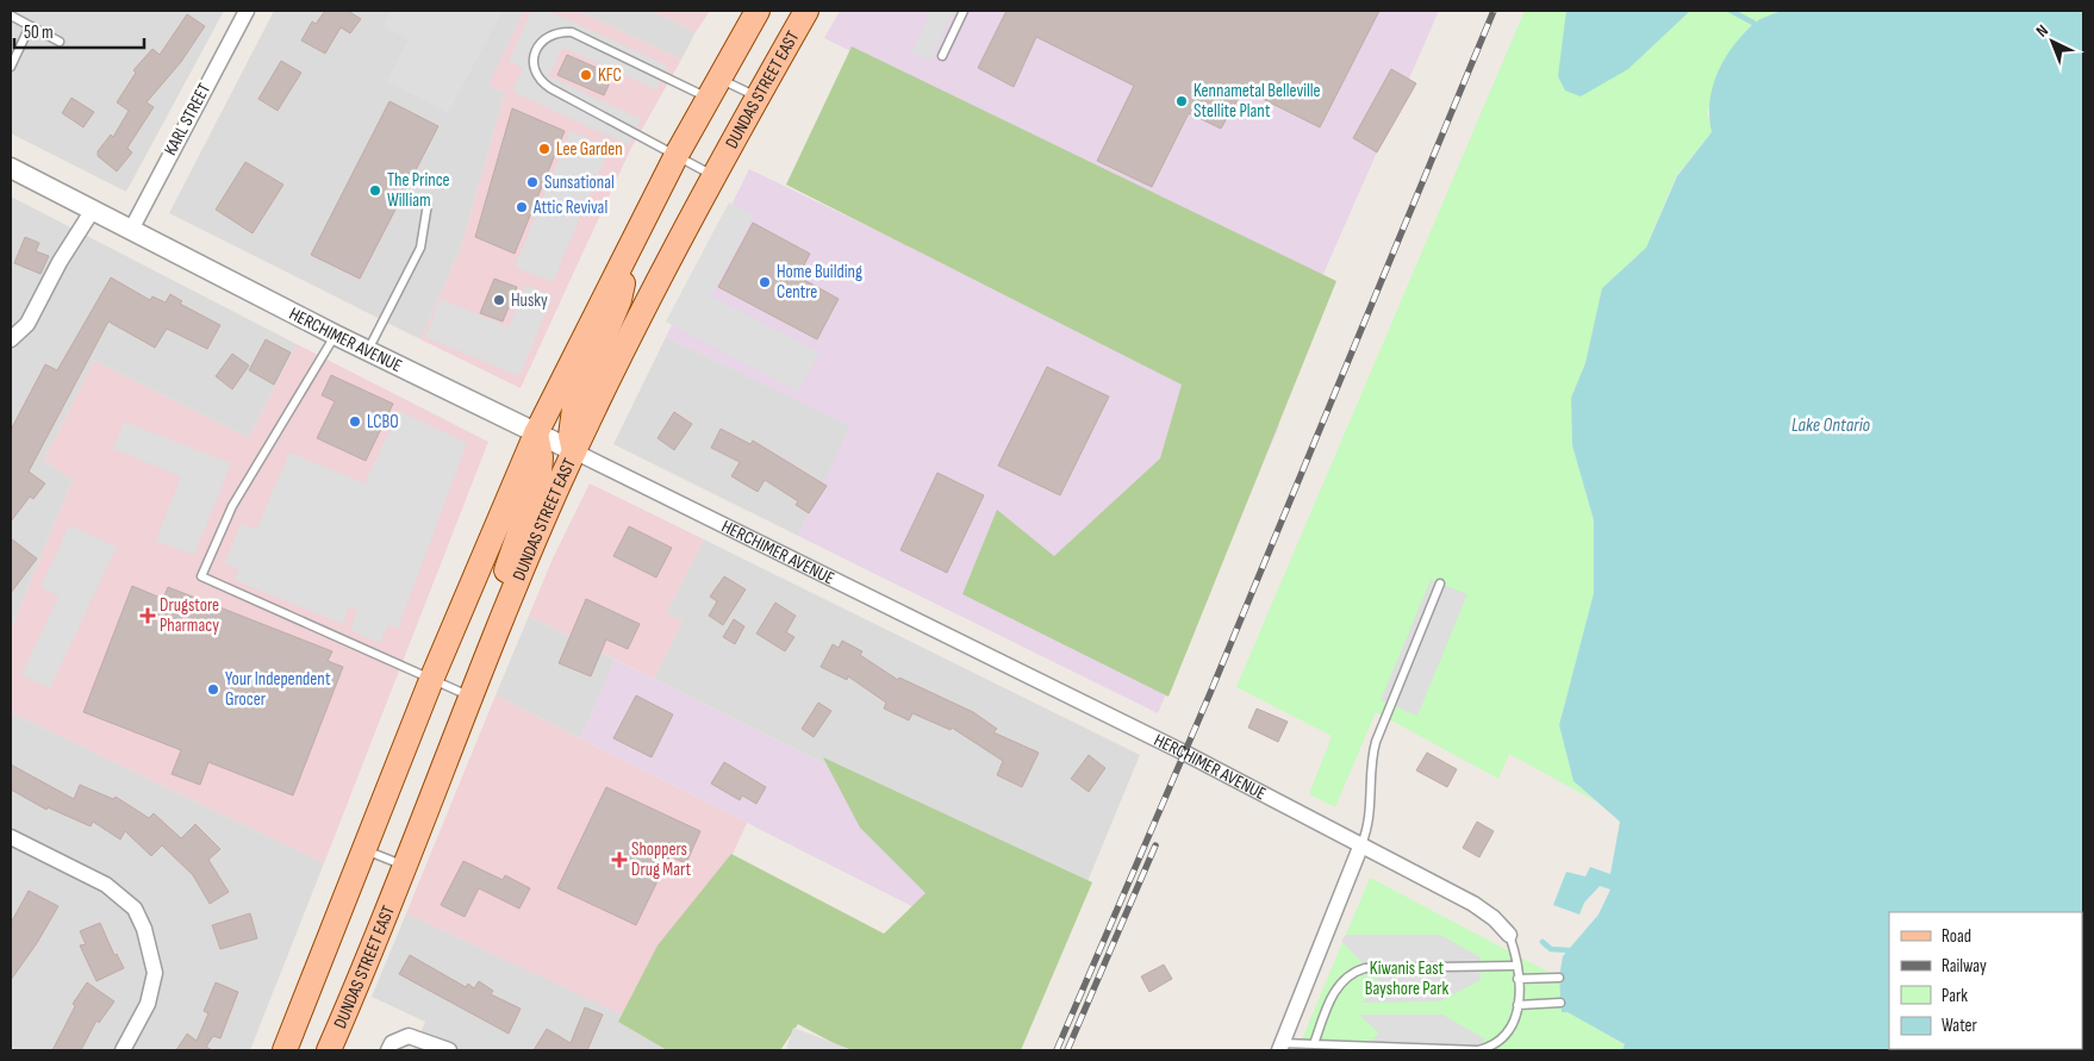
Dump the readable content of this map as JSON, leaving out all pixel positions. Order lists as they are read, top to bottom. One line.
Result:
{"streets":{"main road":["DUNDAS STREET EAST"],"street":["KARL STREET","HERCHIMER AVENUE"]},"crossings":[["DUNDAS STREET EAST","HERCHIMER AVENUE"],["KARL STREET","HERCHIMER AVENUE"]],"water":["Lake Ontario"],"parks":["Kiwanis East Bayshore Park"],"places":{"other":["KFC","Kennametal Belleville Stellite Plant","Lee Garden","Sunsational","The Prince William","Attic Revival","Home Building Centre","Husky","LCBO","Your Independent Grocer"],"health":["Drugstore Pharmacy","Shoppers Drug Mart"]},"legend":["Road","Railway","Park","Water"],"scale_bar":"50 m","north":"top left"}
